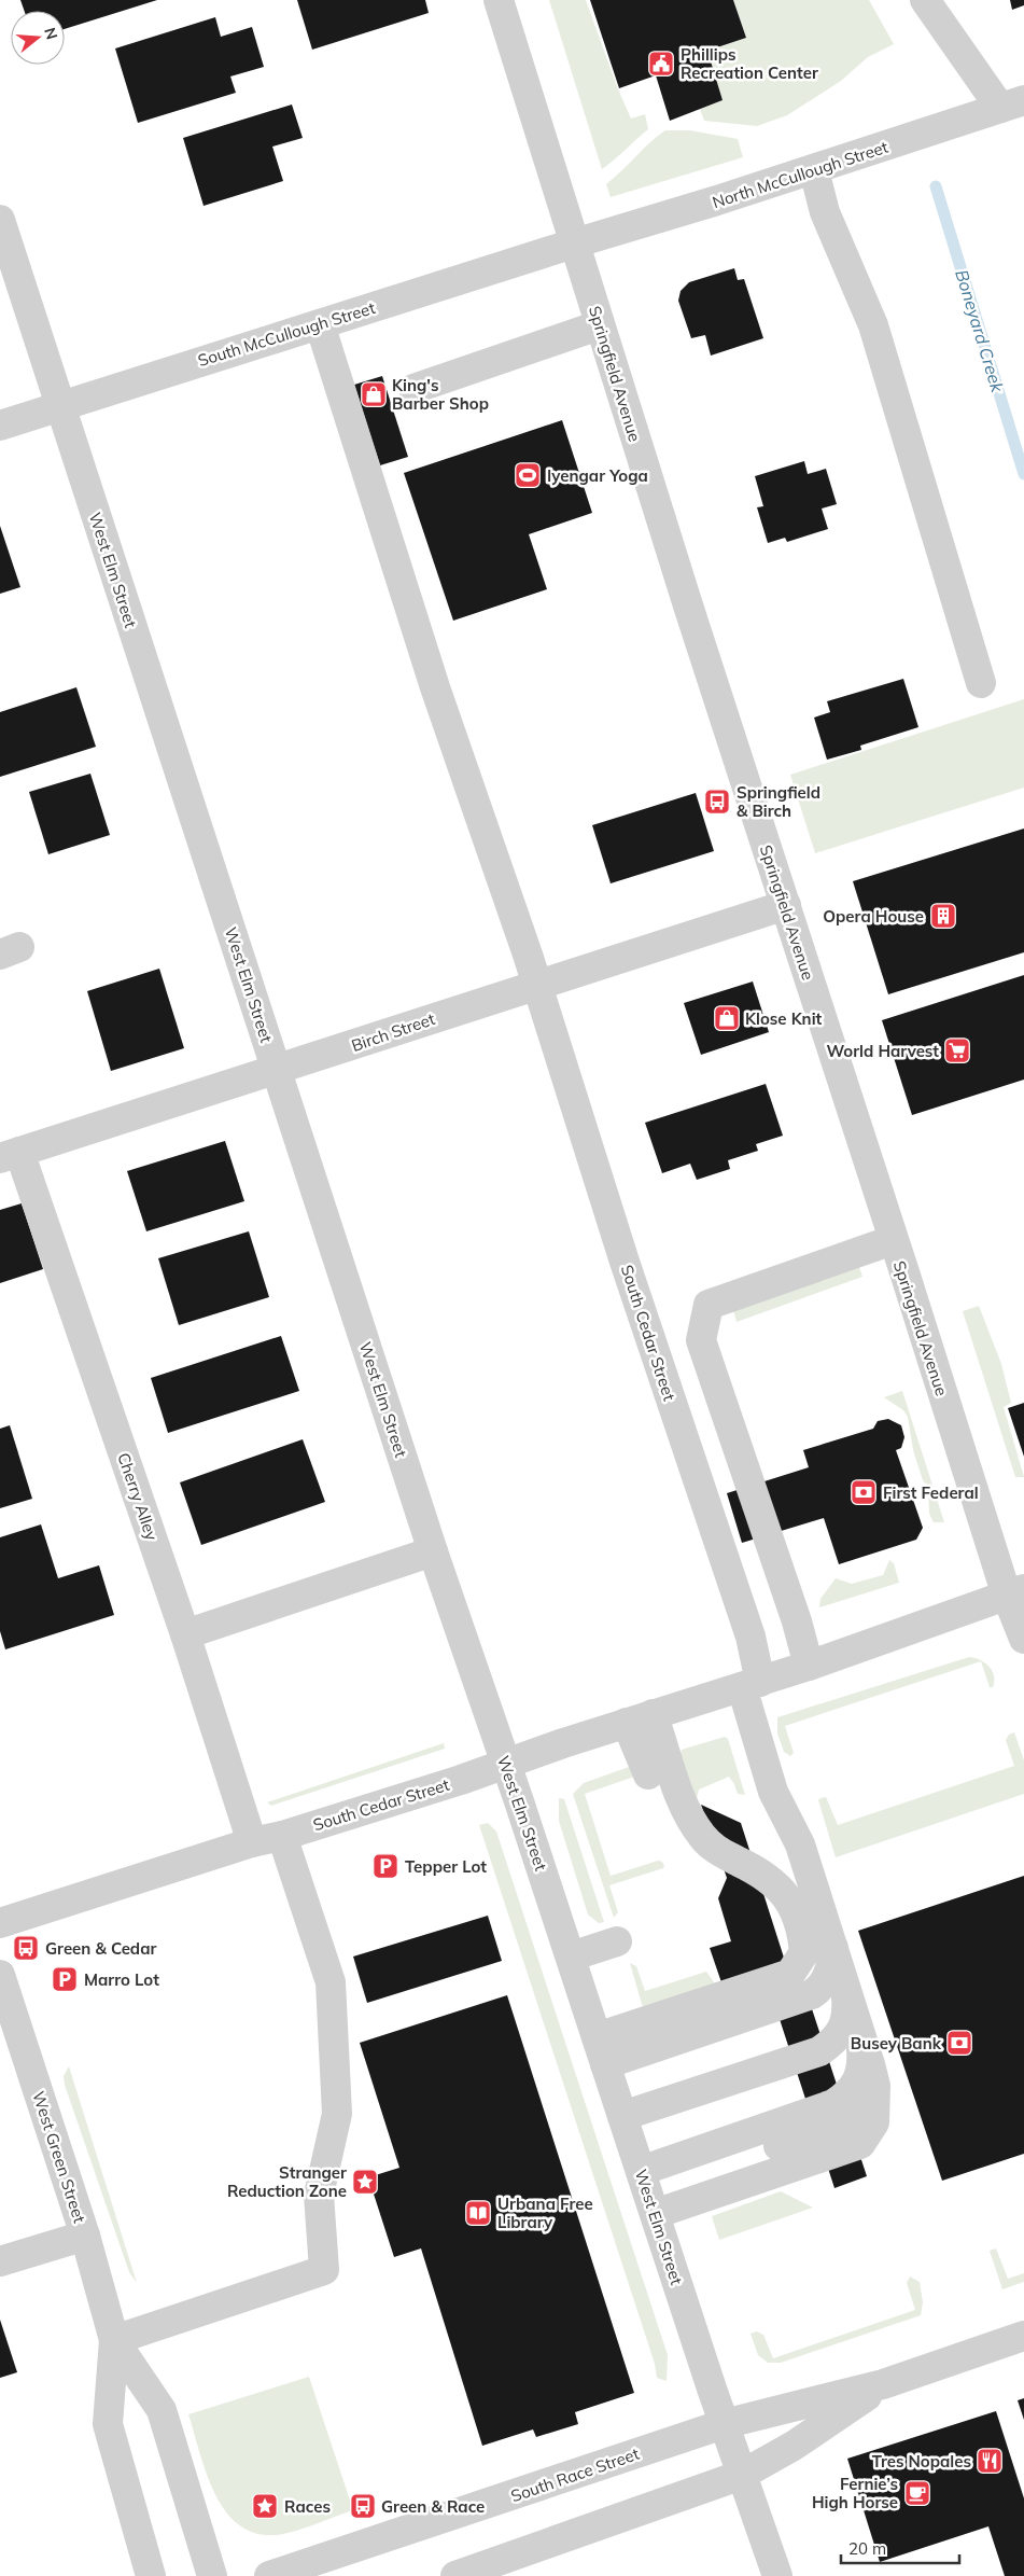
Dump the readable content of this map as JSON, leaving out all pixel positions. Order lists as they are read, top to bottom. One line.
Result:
{"streets":{"street":["North McCullough Street","South McCullough Street","Springfield Avenue","West Elm Street","Birch Street","South Cedar Street","Cherry Alley","West Green Street","South Race Street"]},"crossings":[["North McCullough Street","South McCullough Street"],["North McCullough Street","Springfield Avenue"],["South McCullough Street","Springfield Avenue"],["South McCullough Street","West Elm Street"],["South McCullough Street","South Cedar Street"],["Springfield Avenue","Birch Street"],["Springfield Avenue","South Cedar Street"],["West Elm Street","Birch Street"],["West Elm Street","South Cedar Street"],["West Elm Street","South Race Street"],["Birch Street","South Cedar Street"],["Birch Street","Cherry Alley"],["South Cedar Street","Cherry Alley"]],"water":["Boneyard Creek"],"places":{"public building":["Phillips Recreation Center"],"shop":["King's Barber Shop","Klose Knit"],"sports":["Iyengar Yoga"],"bus stop":["Springfield & Birch","Green & Cedar","Green & Race"],"building":["Opera House"],"supermarket":["World Harvest"],"bank":["First Federal","Busey Bank"],"parking":["Tepper Lot","Marro Lot"],"place":["Stranger Reduction Zone","Races"],"library":["Urbana Free Library"],"restaurant":["Tres Nopales"],"cafe":["Fernie’s High Horse"]},"scale_bar":"20 m","north":"right"}
